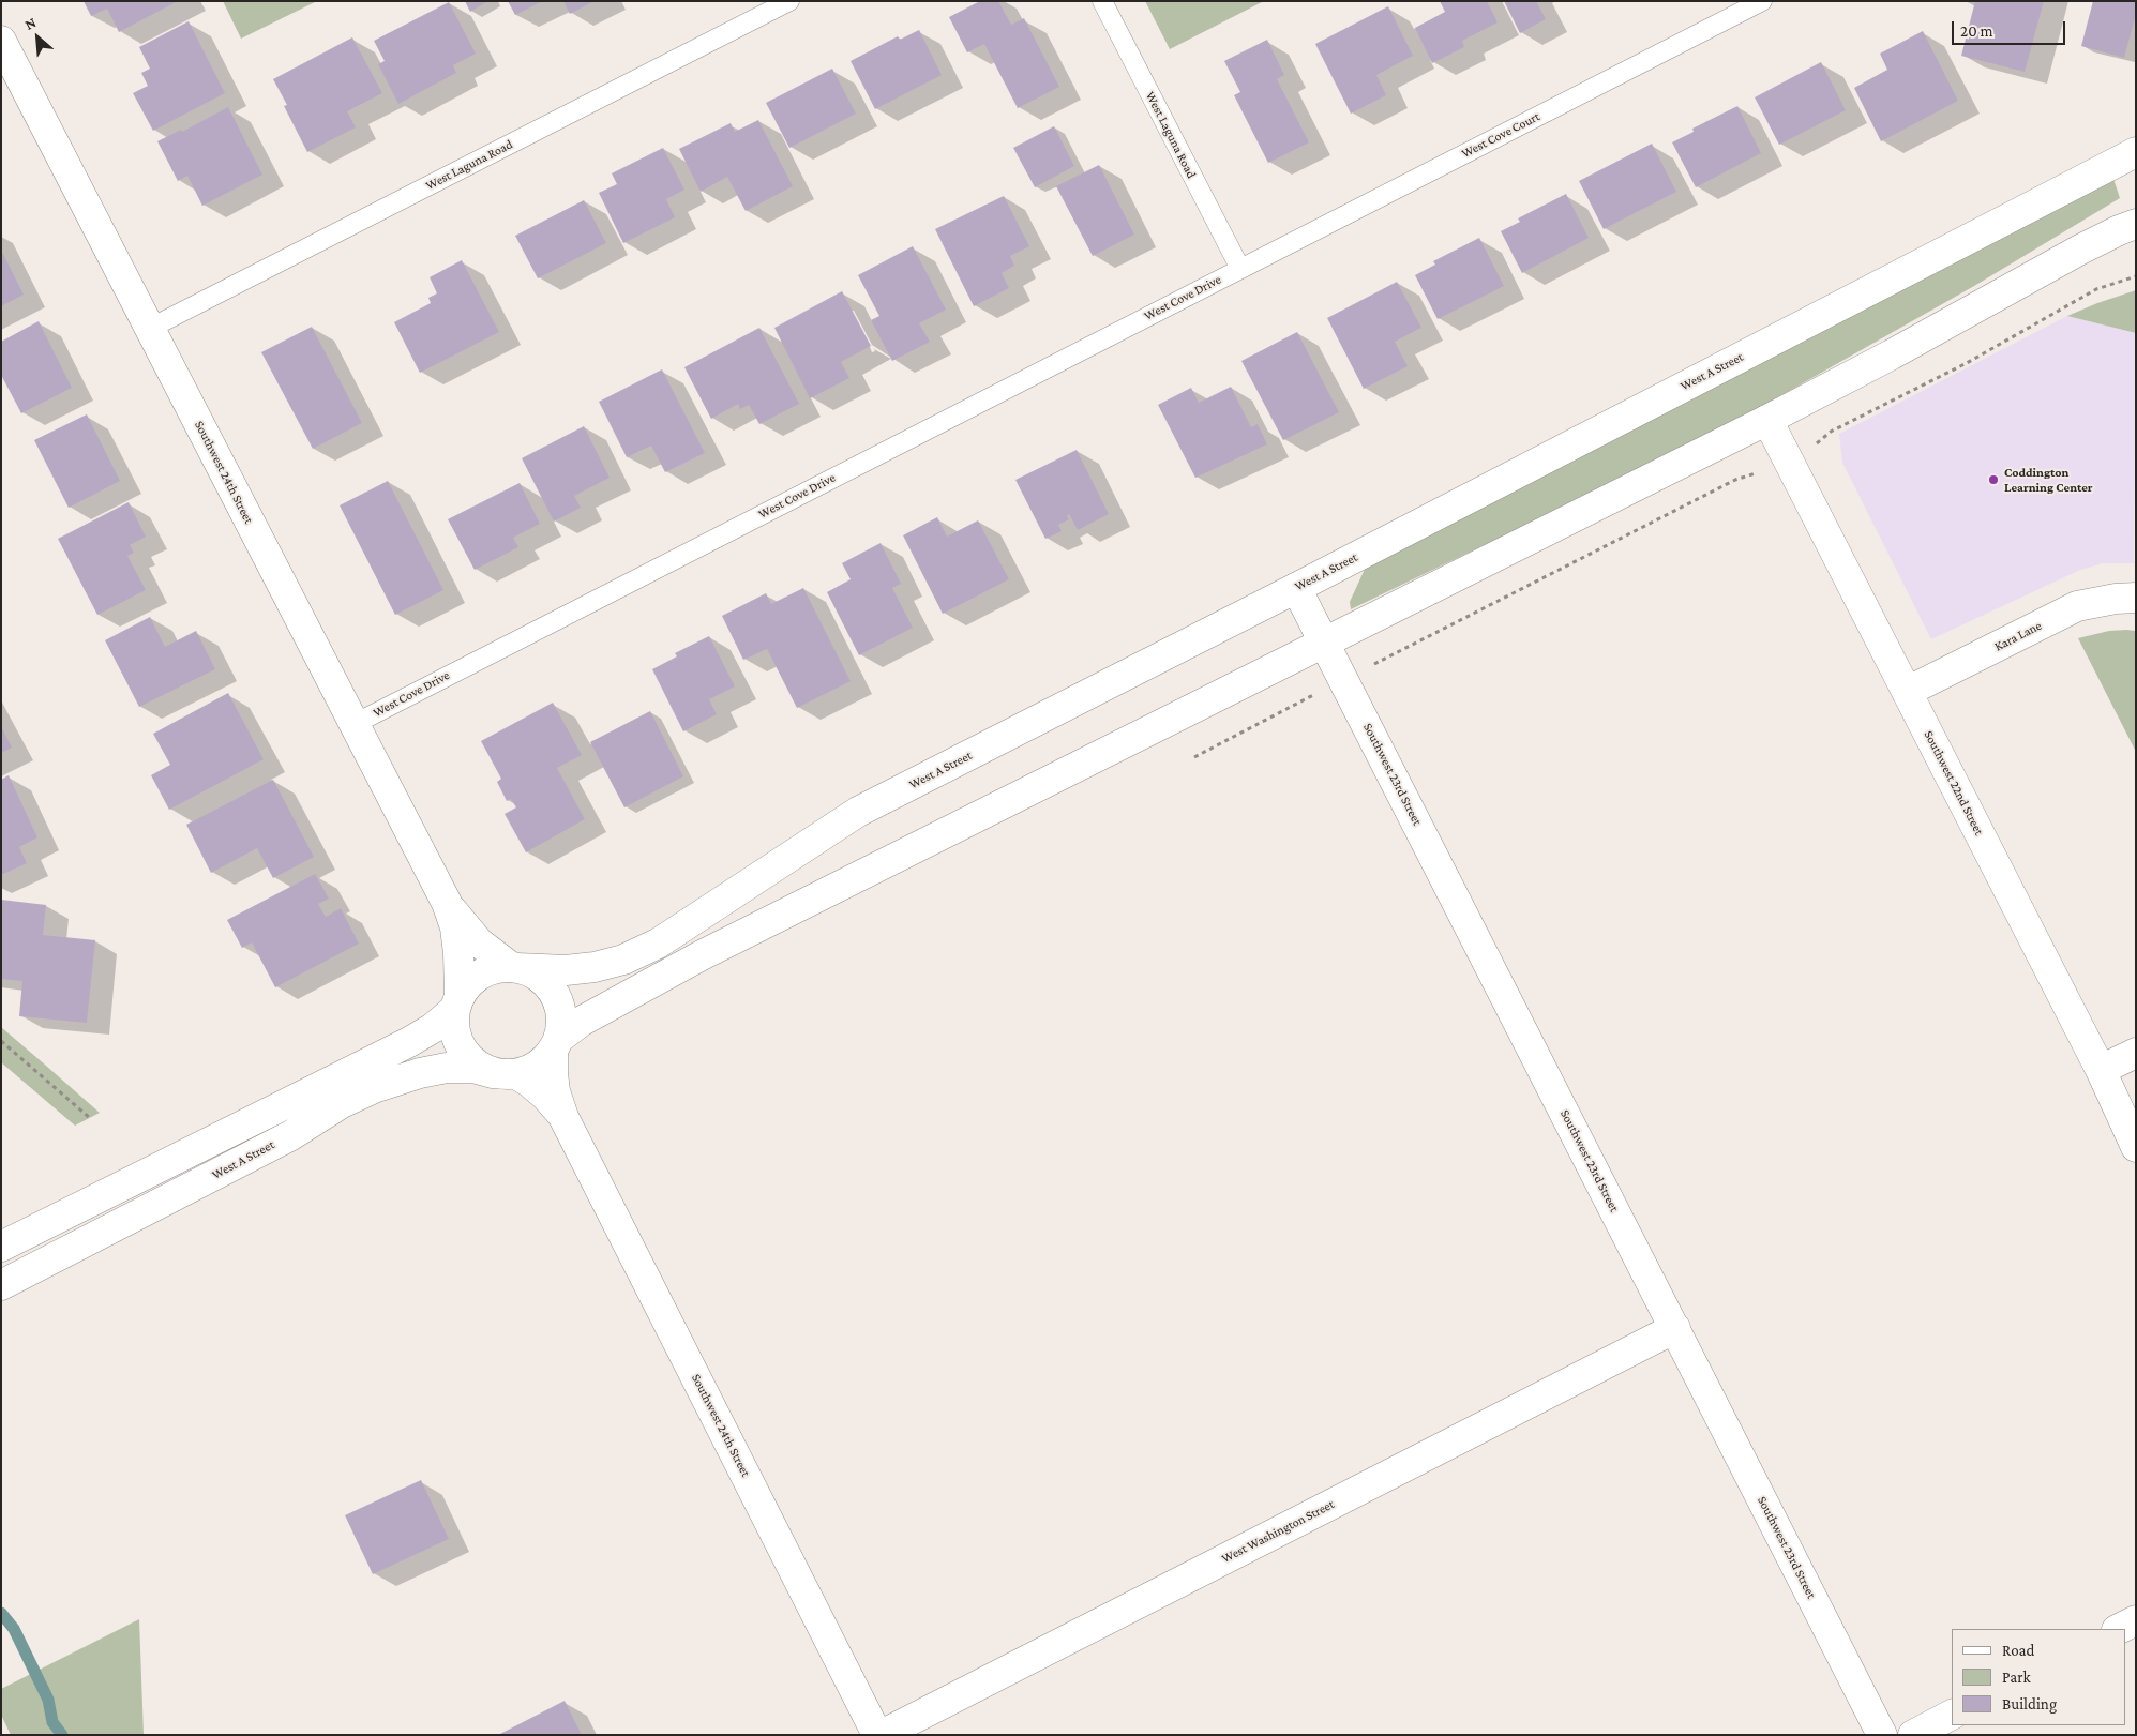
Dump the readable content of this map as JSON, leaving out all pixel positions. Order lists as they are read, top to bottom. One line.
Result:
{"streets":{"street":["West A Street","Southwest 24th Street","Kara Lane","Southwest 23rd Street","Southwest 22nd Street","West Washington Street"],"lane":["West Laguna Road","West Cove Court","West Cove Drive"]},"crossings":[["West Laguna Road","West Cove Court"],["West Laguna Road","West Cove Drive"],["West Laguna Road","Southwest 24th Street"],["West Cove Court","West Cove Drive"],["West Cove Drive","Southwest 24th Street"],["West A Street","Southwest 24th Street"],["West A Street","Southwest 23rd Street"],["Kara Lane","Southwest 22nd Street"],["Southwest 23rd Street","West Washington Street"]],"places":["Coddington Learning Center"],"legend":["Road","Park","Building"],"scale_bar":"20 m","north":"top left"}
